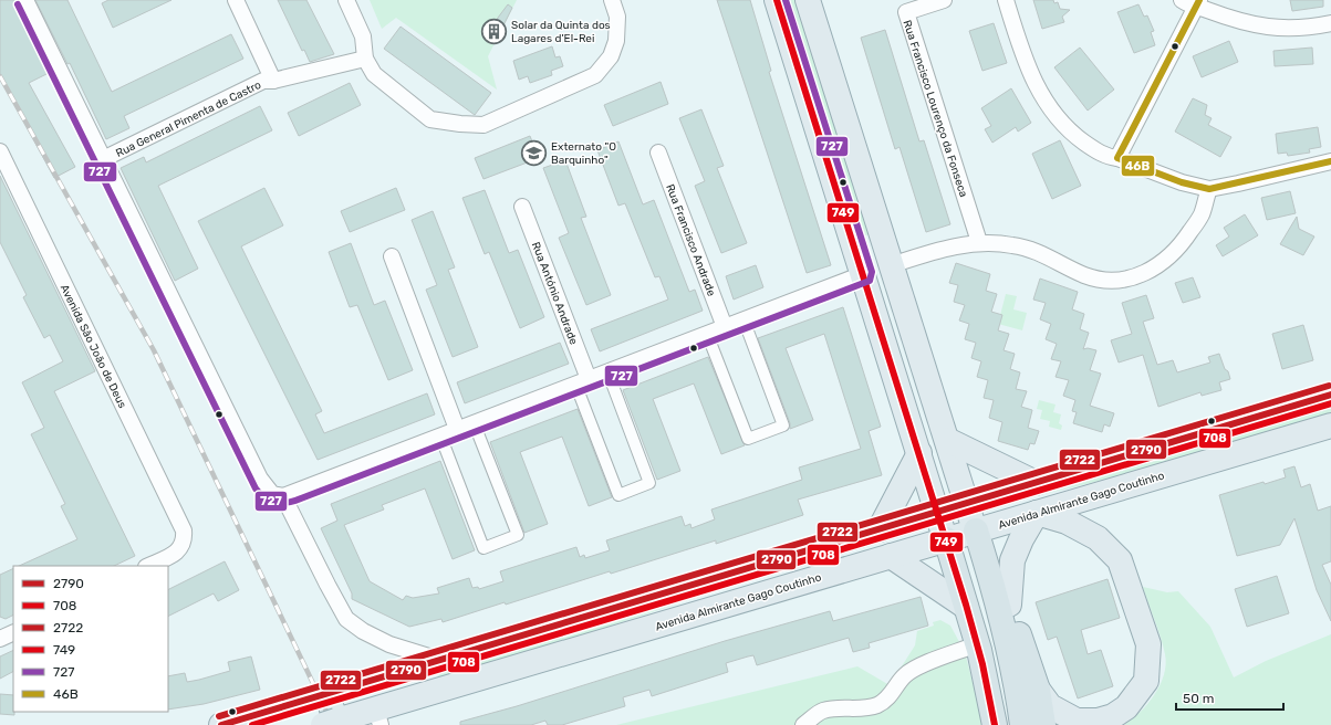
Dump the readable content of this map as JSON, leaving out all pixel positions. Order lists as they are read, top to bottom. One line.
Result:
{"streets":{"main road":["Avenida Almirante Gago Coutinho"],"street":["Rua Francisco Lourenço da Fonseca","Rua General Pimenta de Castro","Rua Francisco Andrade","Rua António Andrade","Avenida São João de Deus"]},"places":{"building":["Solar da Quinta dos Lagares d'El-Rei"],"school or university":["Externato \"O Barquinho\""]},"lines":["transit line 749","transit line 727","transit line 46B","transit line 2722","transit line 2790","transit line 708"],"legend":["2790","708","2722","749","727","46B"],"scale_bar":"50 m"}
